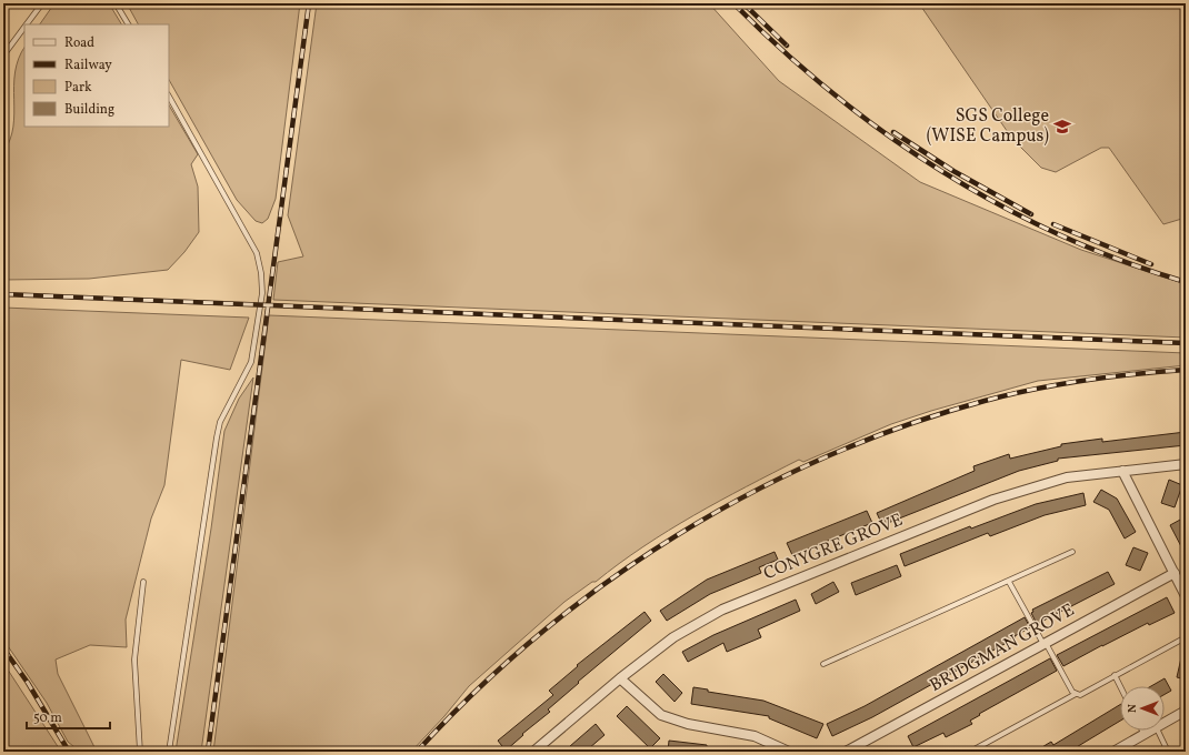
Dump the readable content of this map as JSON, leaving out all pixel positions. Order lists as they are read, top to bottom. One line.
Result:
{"streets":{"street":["CONYGRE GROVE","BRIDGMAN GROVE"]},"places":{"school or university":["SGS College (WISE Campus)"]},"legend":["Road","Railway","Park","Building"],"scale_bar":"50 m","north":"left"}
